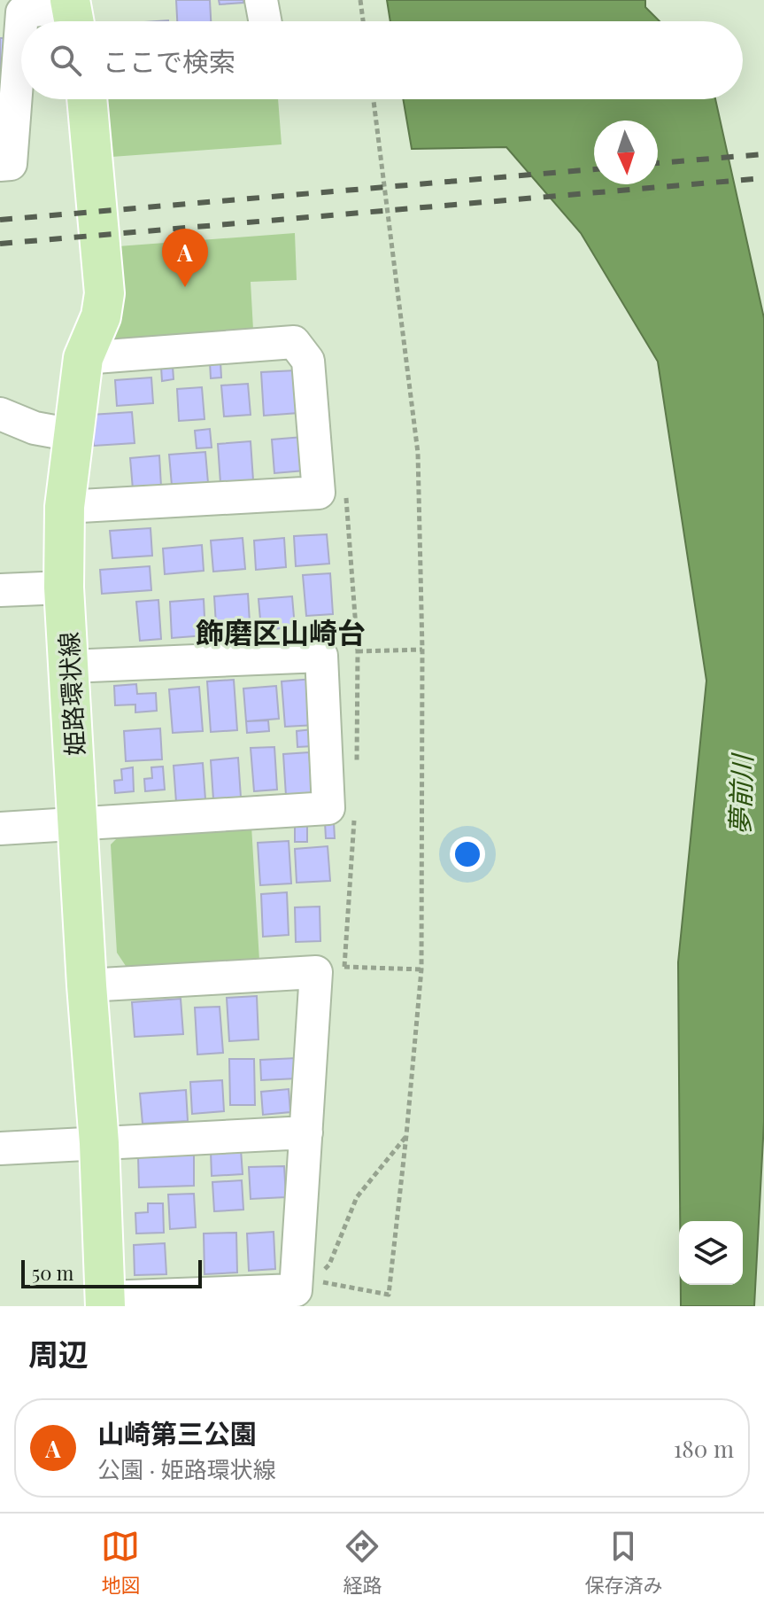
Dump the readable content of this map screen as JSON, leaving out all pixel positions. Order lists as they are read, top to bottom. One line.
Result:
{"streets":{"main road":["姫路環状線"]},"districts":["飾磨区山崎台"],"water":["夢前川"],"scale_bar":"50 m","north":"bottom","page":{"search":"ここで検索","pins":"A","scale":"50 m","heading":"周辺","list":[{"mark":"A","name":"山崎第三公園","note":"公園 · 姫路環状線","value":"180 m"}],"nav":["地図","経路","保存済み"]}}
